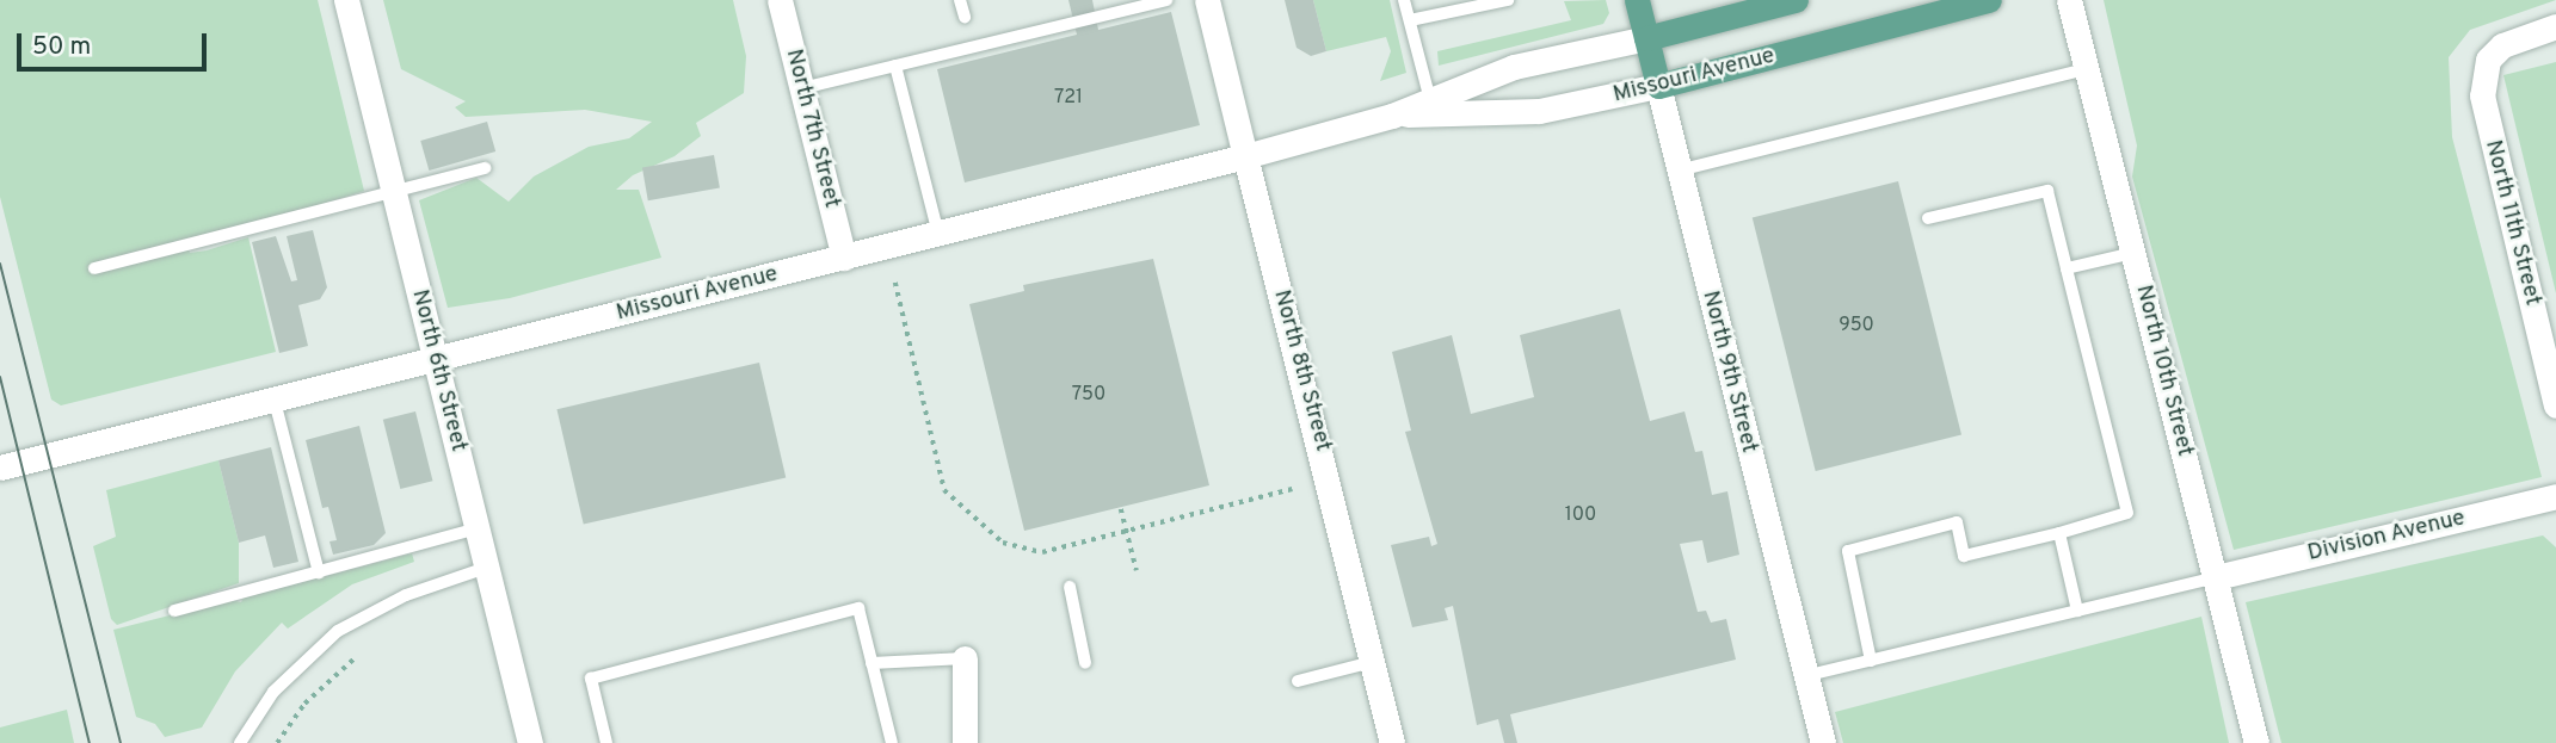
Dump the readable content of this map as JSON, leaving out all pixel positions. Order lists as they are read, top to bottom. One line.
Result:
{"streets":{"main road":["Missouri Avenue","North 9th Street"],"street":["North 7th Street","North 11th Street","North 6th Street","North 8th Street","North 10th Street","Division Avenue"]},"crossings":[["Missouri Avenue","North 7th Street"],["Missouri Avenue","North 6th Street"],["Missouri Avenue","North 8th Street"],["Missouri Avenue","North 9th Street"],["North 10th Street","Division Avenue"]],"house_numbers":["721","950","750","100"],"scale_bar":"50 m"}
